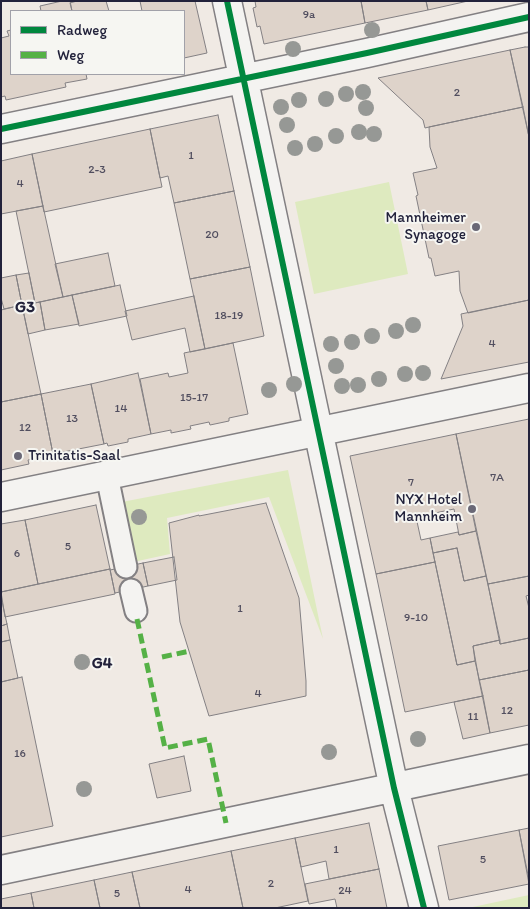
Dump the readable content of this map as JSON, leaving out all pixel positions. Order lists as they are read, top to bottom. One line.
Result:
{"districts":["G3","G4"],"places":["Mannheimer Synagoge","Trinitatis-Saal","NYX Hotel Mannheim"],"house_numbers":["9a","2","1","2-3","4","20","18-19","4","15-17","14","13","12","7A","7","5","6","1","9-10","4","12","11","16","1","5","2","4","24","5"],"legend":["Radweg","Weg"]}
